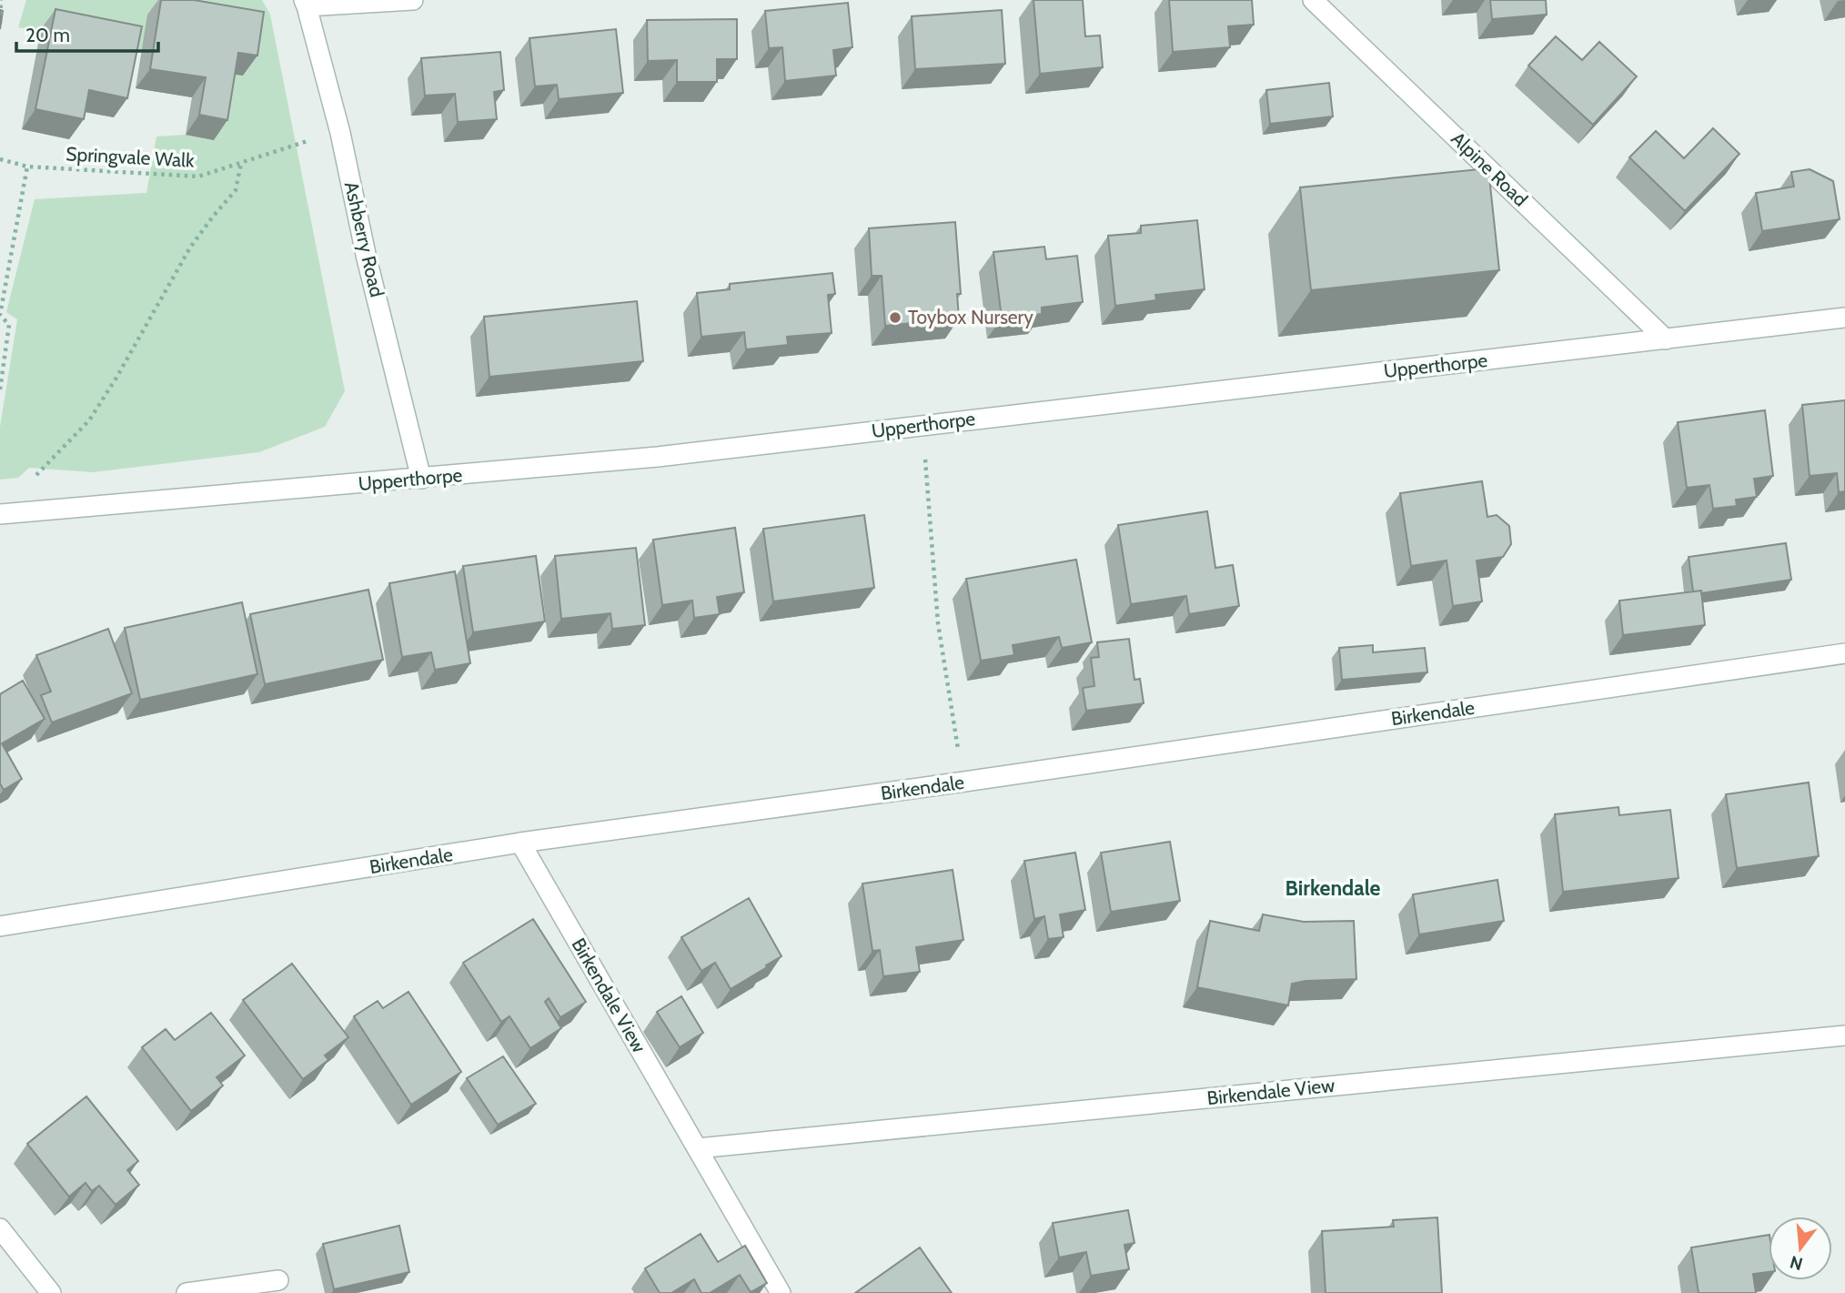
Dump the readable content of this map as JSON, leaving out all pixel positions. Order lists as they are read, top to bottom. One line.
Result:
{"streets":{"street":["Alpine Road","Ashberry Road","Upperthorpe","Birkendale","Birkendale View"],"path":["Springvale Walk"]},"crossings":[["Springvale Walk","Ashberry Road"],["Alpine Road","Upperthorpe"],["Ashberry Road","Upperthorpe"],["Birkendale","Birkendale View"]],"districts":["Birkendale"],"places":["Toybox Nursery"],"scale_bar":"20 m","north":"bottom"}
